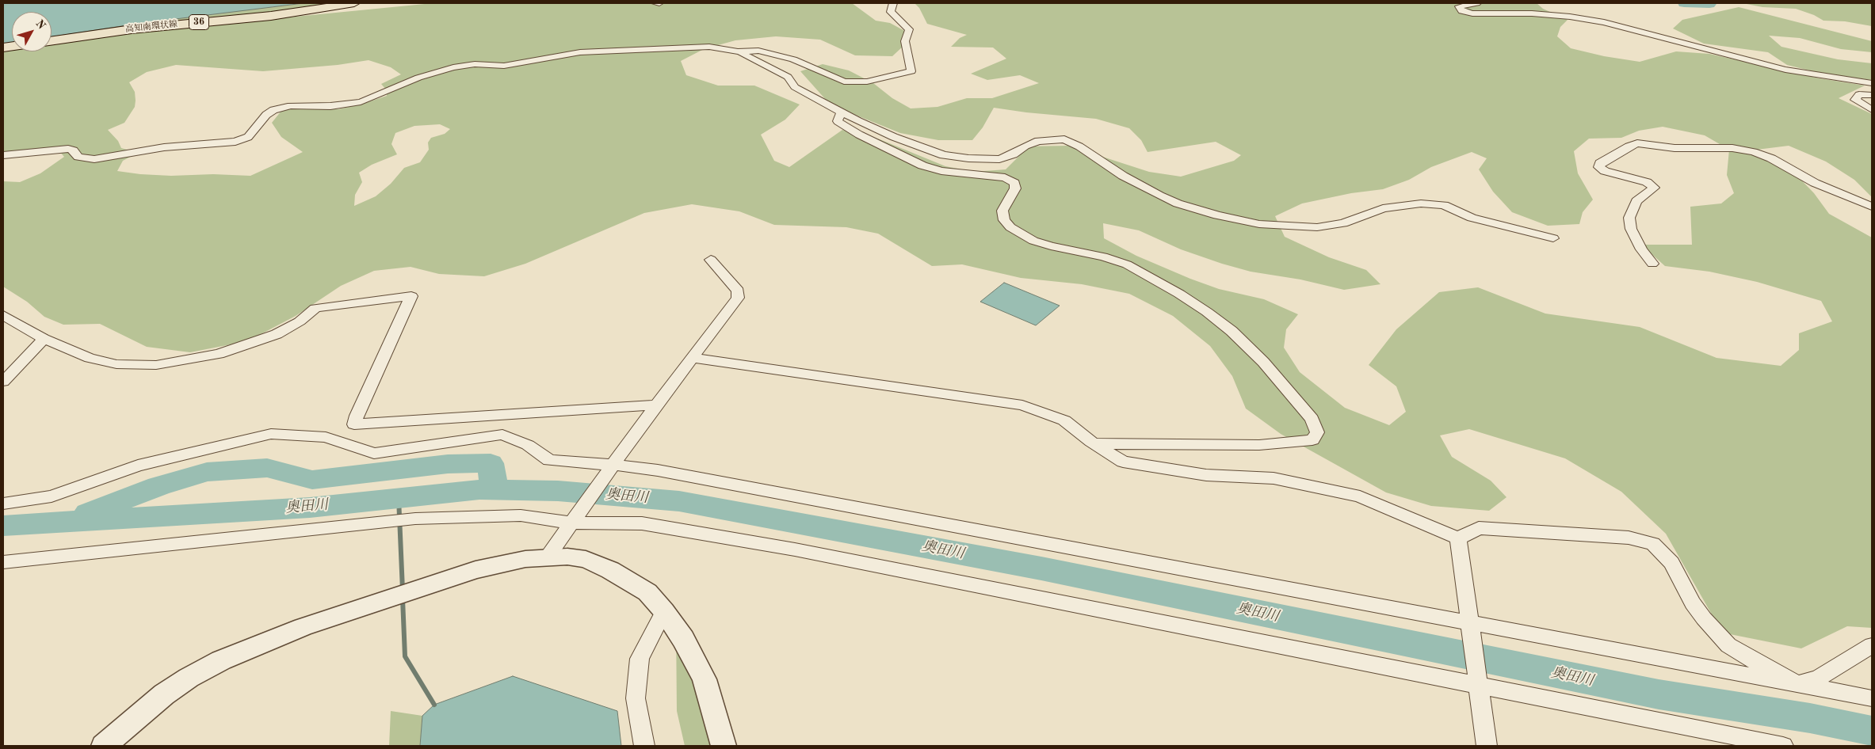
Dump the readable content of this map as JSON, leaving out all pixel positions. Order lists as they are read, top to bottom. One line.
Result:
{"streets":{"main road":["36","高知南環状線"]},"water":["奥田川"],"north":"top right"}
